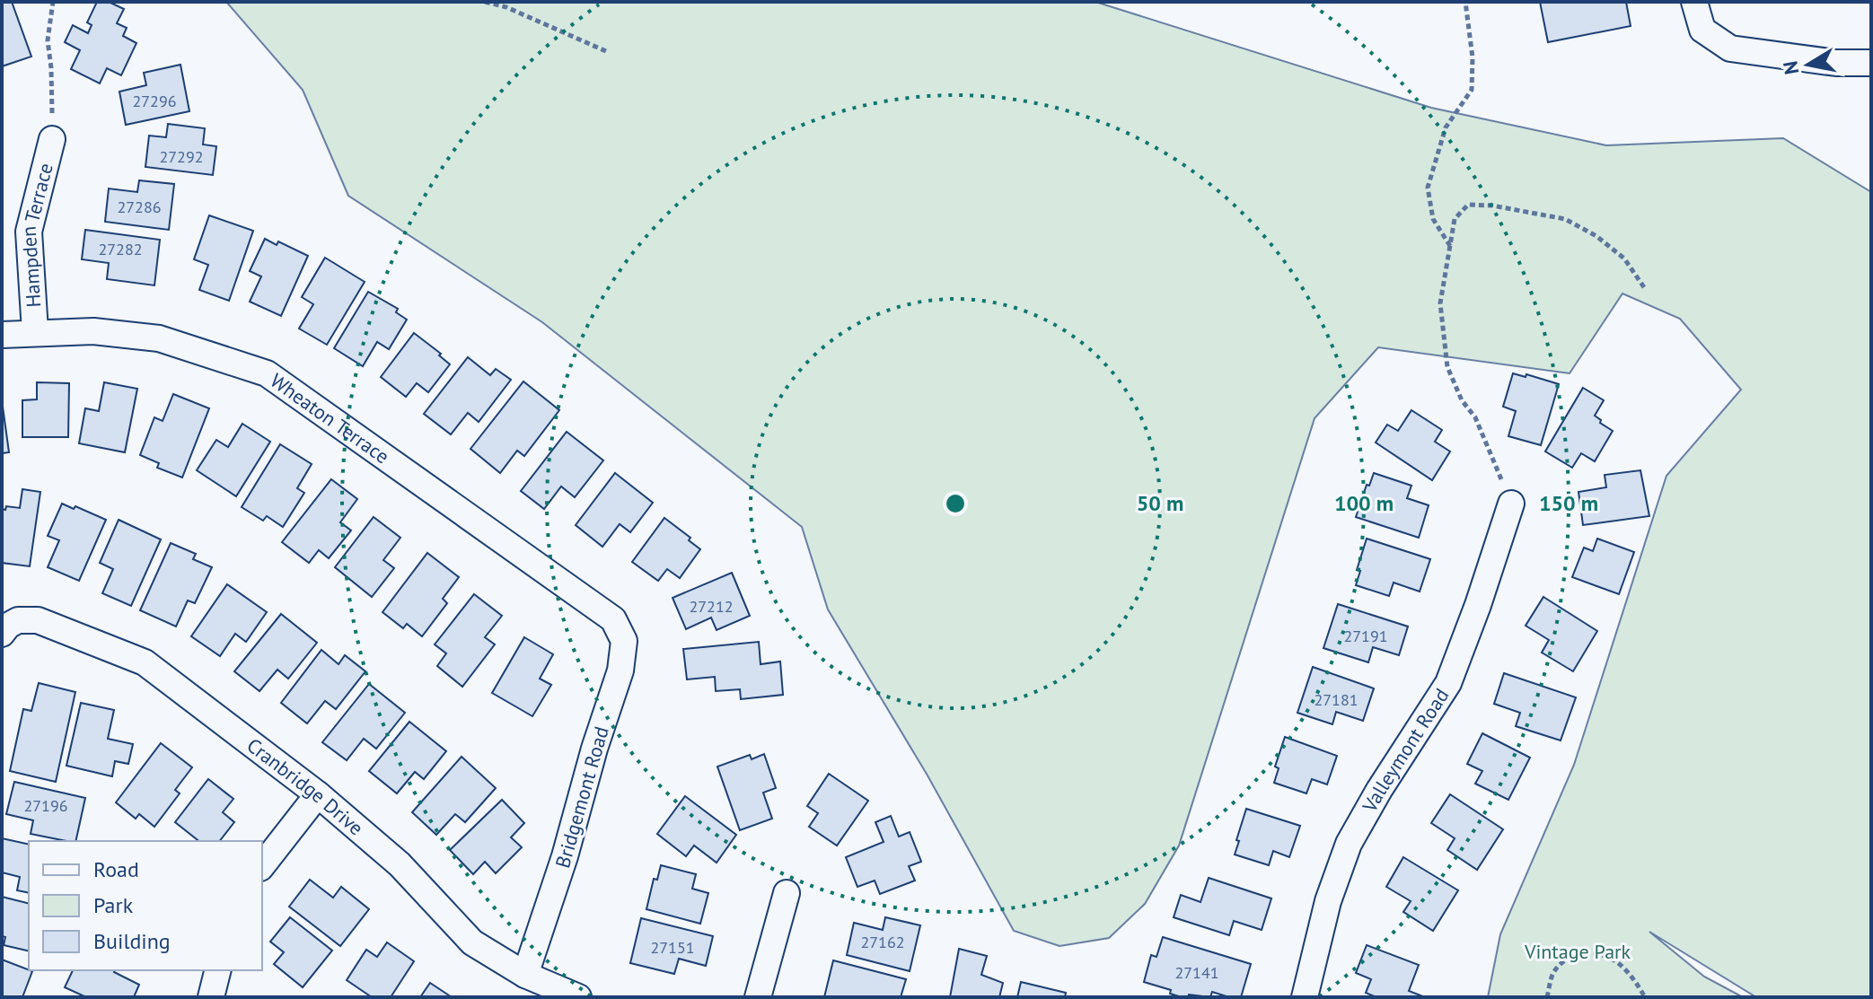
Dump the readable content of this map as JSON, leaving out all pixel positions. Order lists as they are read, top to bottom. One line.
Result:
{"streets":{"street":["Hampden Terrace","Wheaton Terrace","Valleymont Road","Cranbridge Drive","Bridgemont Road"]},"crossings":[["Hampden Terrace","Wheaton Terrace"],["Wheaton Terrace","Bridgemont Road"],["Cranbridge Drive","Bridgemont Road"]],"parks":["Vintage Park"],"house_numbers":["27296","27292","27286","27282","27212","27191","27181","27196","27162","27151","27141"],"legend":["Road","Park","Building"],"north":"left","rings":["50 m","100 m","150 m"]}
